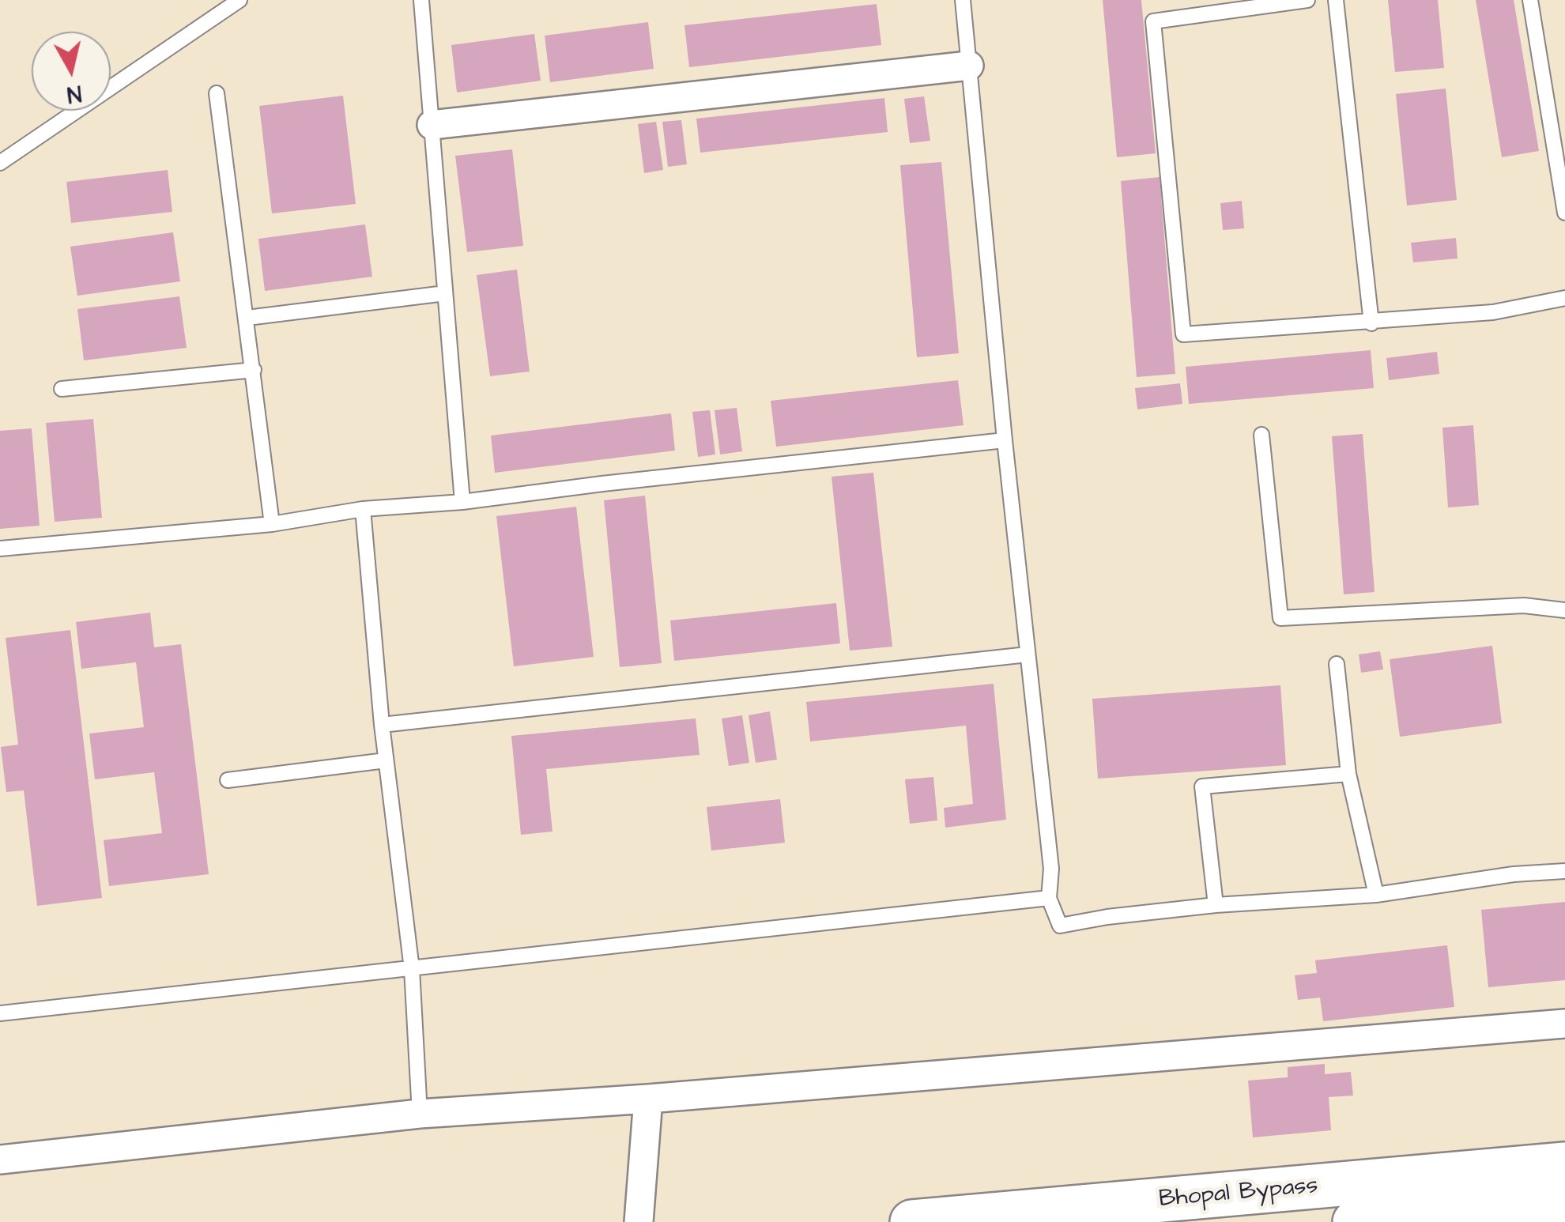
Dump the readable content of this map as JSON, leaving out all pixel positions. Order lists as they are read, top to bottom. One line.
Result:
{"streets":{"main road":["Bhopal Bypass"]},"north":"bottom"}
